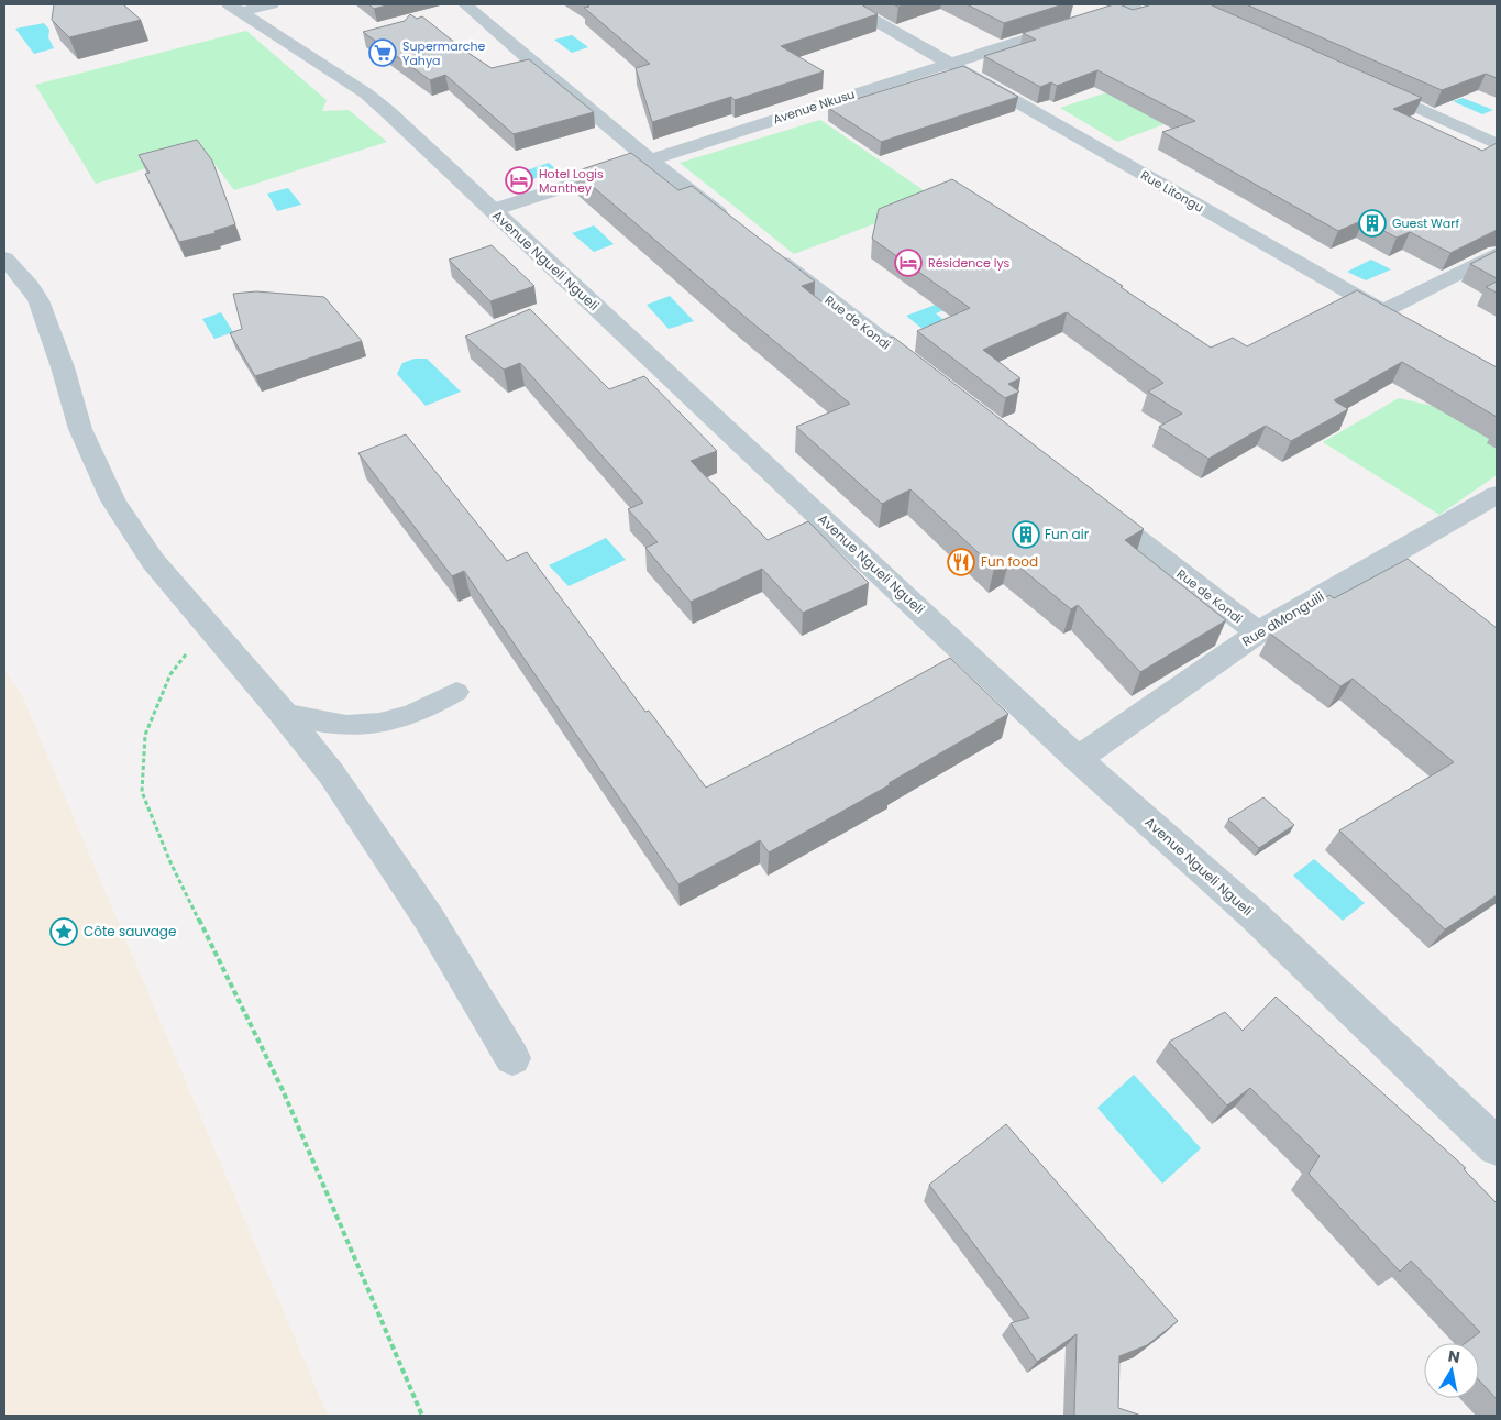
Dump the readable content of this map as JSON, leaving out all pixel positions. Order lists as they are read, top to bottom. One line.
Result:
{"streets":{"street":["Avenue Nkusu","Rue Litongu","Avenue Ngueli Ngueli","Rue de Kondi","Rue dMonguili"]},"crossings":[["Avenue Nkusu","Rue Litongu"],["Avenue Nkusu","Avenue Ngueli Ngueli"],["Avenue Ngueli Ngueli","Rue dMonguili"],["Rue de Kondi","Rue dMonguili"]],"places":{"supermarket":["Supermarche Yahya"],"hotel":["Hotel Logis Manthey","Résidence lys"],"building":["Guest Warf","Fun air"],"restaurant":["Fun food"],"place":["Côte sauvage"]},"north":"top"}
